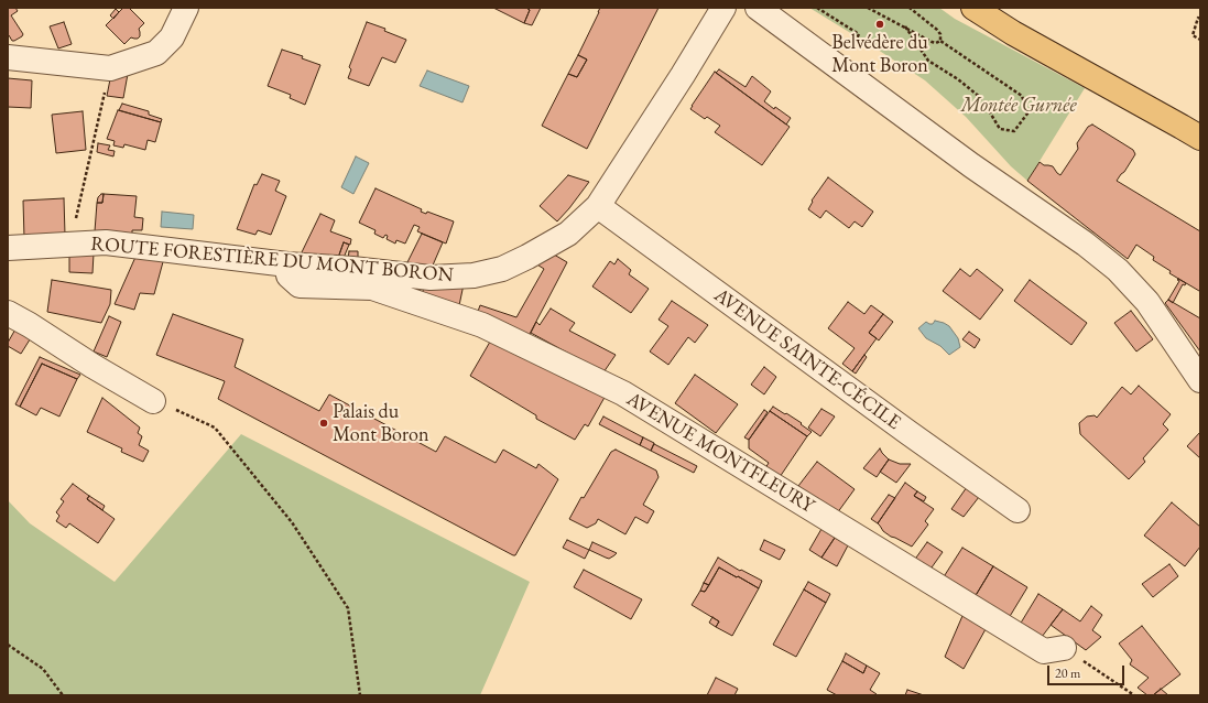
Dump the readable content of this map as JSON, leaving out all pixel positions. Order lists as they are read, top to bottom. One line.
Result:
{"streets":{"street":["ROUTE FORESTIÈRE DU MONT BORON","AVENUE SAINTE-CÉCILE","AVENUE MONTFLEURY"]},"crossings":[["ROUTE FORESTIÈRE DU MONT BORON","AVENUE SAINTE-CÉCILE"],["ROUTE FORESTIÈRE DU MONT BORON","AVENUE MONTFLEURY"]],"parks":["Montée Gurnée"],"places":["Belvédère du Mont Boron","Palais du Mont Boron"],"scale_bar":"20 m"}
